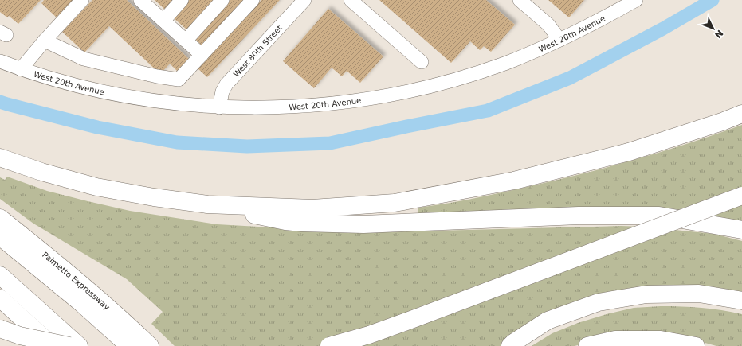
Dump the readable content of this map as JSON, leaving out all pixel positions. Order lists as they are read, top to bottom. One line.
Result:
{"streets":{"highway":["Palmetto Expressway"],"street":["West 20th Avenue","West 80th Street"]},"crossings":[["West 20th Avenue","West 80th Street"]],"north":"bottom right"}
